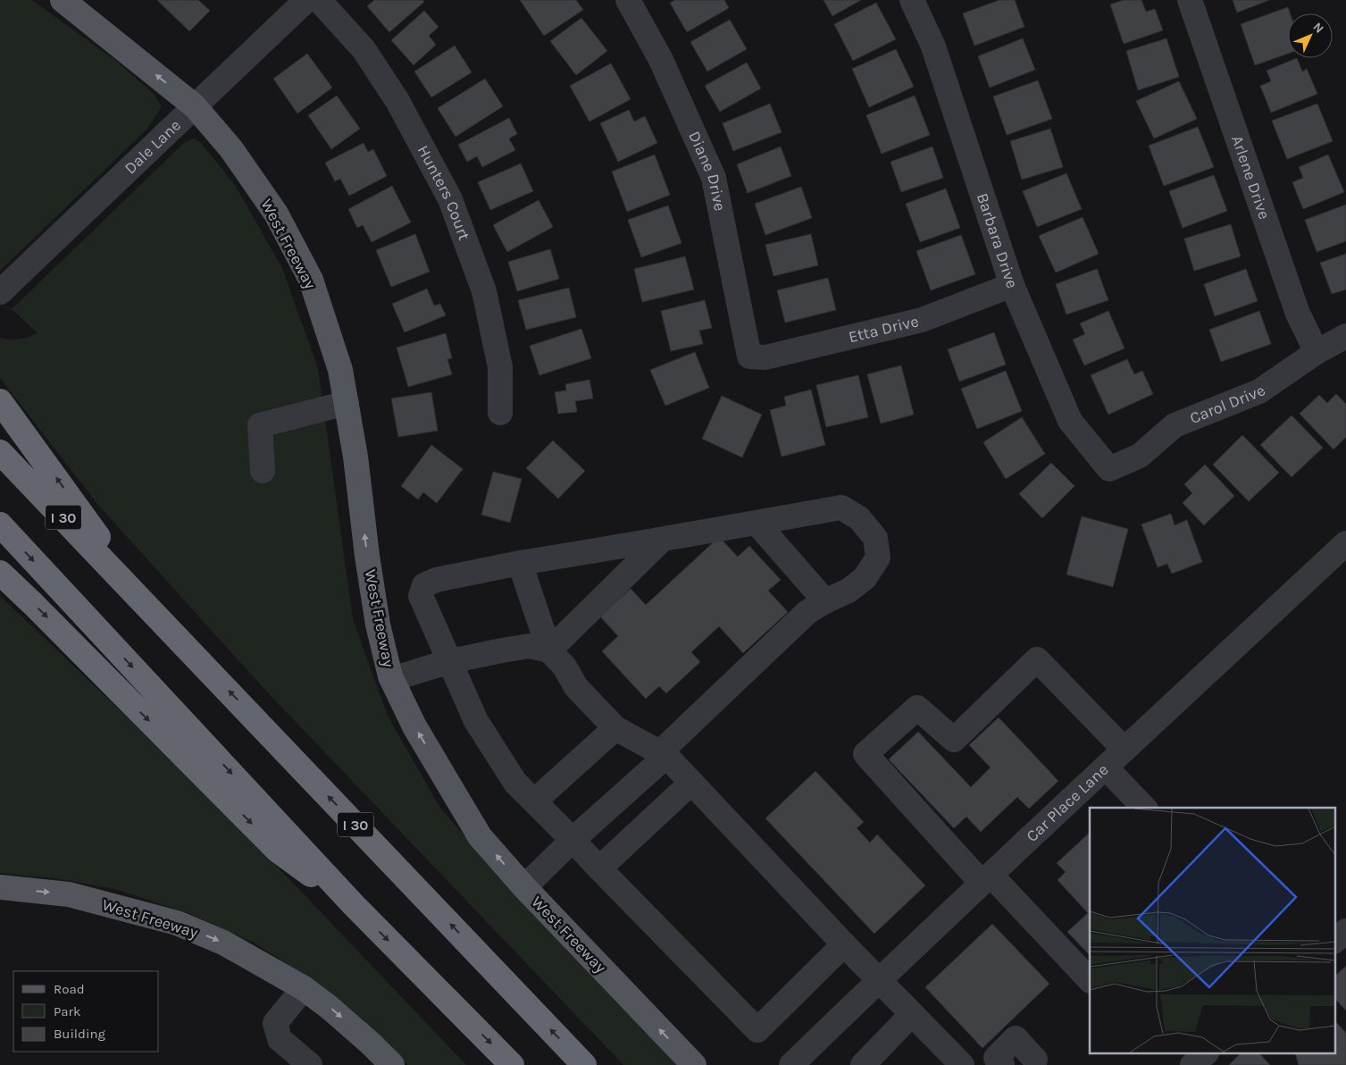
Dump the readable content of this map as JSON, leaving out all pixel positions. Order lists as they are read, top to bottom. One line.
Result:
{"streets":{"highway":["I 30"],"main road":["West Freeway"],"street":["Dale Lane","Diane Drive","Arlene Drive","Hunters Court","Barbara Drive","Etta Drive","Carol Drive","Car Place Lane"]},"crossings":[["Dale Lane","West Freeway"],["Diane Drive","Etta Drive"],["Arlene Drive","Carol Drive"],["Barbara Drive","Etta Drive"],["Barbara Drive","Carol Drive"]],"legend":["Road","Park","Building"],"north":"top right"}
